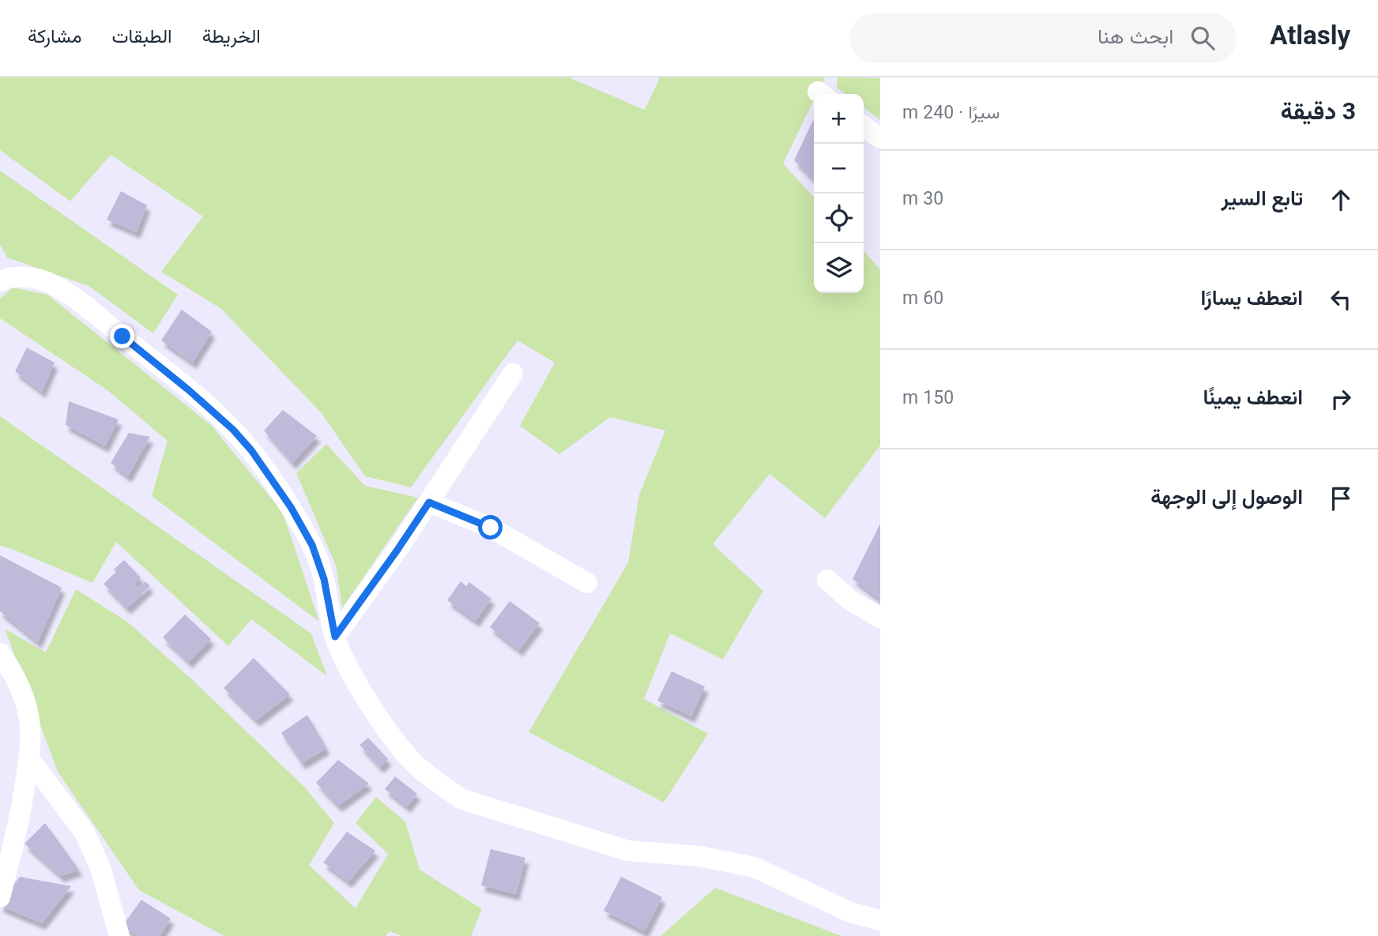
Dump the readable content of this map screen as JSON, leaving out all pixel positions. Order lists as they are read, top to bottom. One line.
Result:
{"page":{"header":"Atlasly","search":"ابحث هنا","nav":["الخريطة","الطبقات","مشاركة"],"heading":["3 دقيقة","سيرًا · 240 m"],"map_buttons":["+","−"],"list":[["تابع السير","30 m"],["انعطف يسارًا","60 m"],["انعطف يمينًا","150 m"],"الوصول إلى الوجهة"]}}
